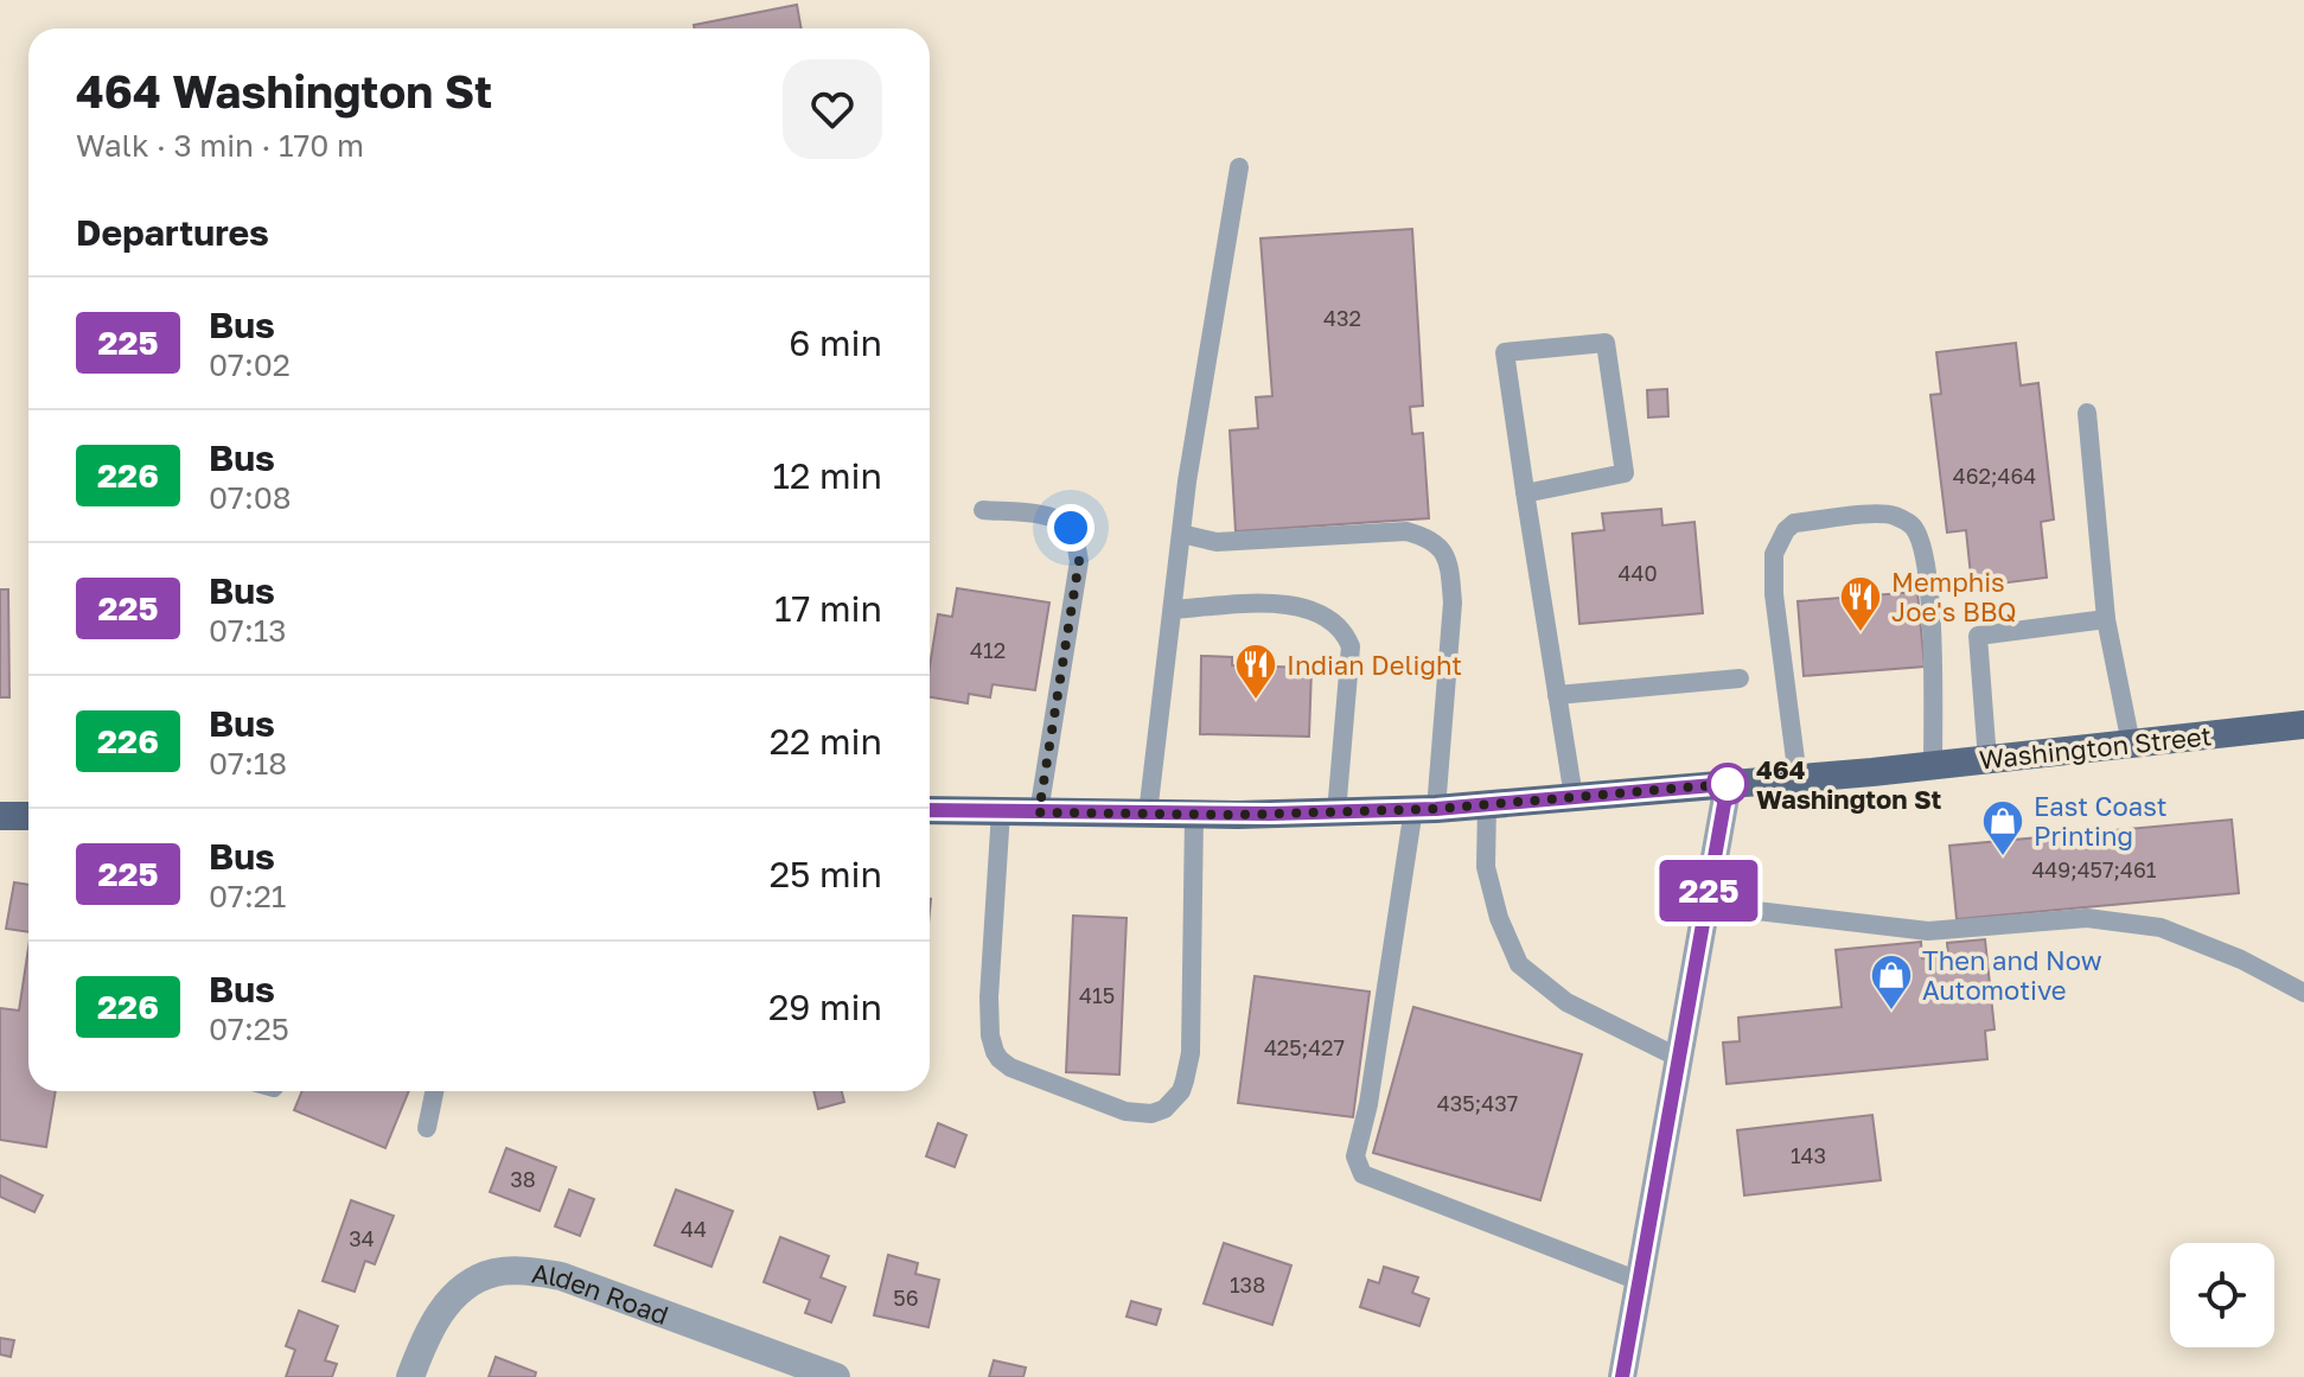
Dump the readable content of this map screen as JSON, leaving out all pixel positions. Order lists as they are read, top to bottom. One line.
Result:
{"streets":{"main road":["Washington Street"],"street":["Alden Road"]},"places":{"restaurant":["Memphis Joe's BBQ","Indian Delight"],"other":["464 Washington St"],"shop":["East Coast Printing","Then and Now Automotive"]},"lines":["bus line 225"],"house_numbers":["432","462;464","440","412","449;457;461","415","425;427","435;437","143","38","44","34","138","56"],"page":{"on_map":"225","heading":[["464 Washington St","Walk · 3 min · 170 m"],"Departures"],"list":[{"mark":"225","name":"Bus","note":"07:02","value":"6 min"},{"mark":"226","name":"Bus","note":"07:08","value":"12 min"},{"mark":"225","name":"Bus","note":"07:13","value":"17 min"},{"mark":"226","name":"Bus","note":"07:18","value":"22 min"},{"mark":"225","name":"Bus","note":"07:21","value":"25 min"},{"mark":"226","name":"Bus","note":"07:25","value":"29 min"}]}}
